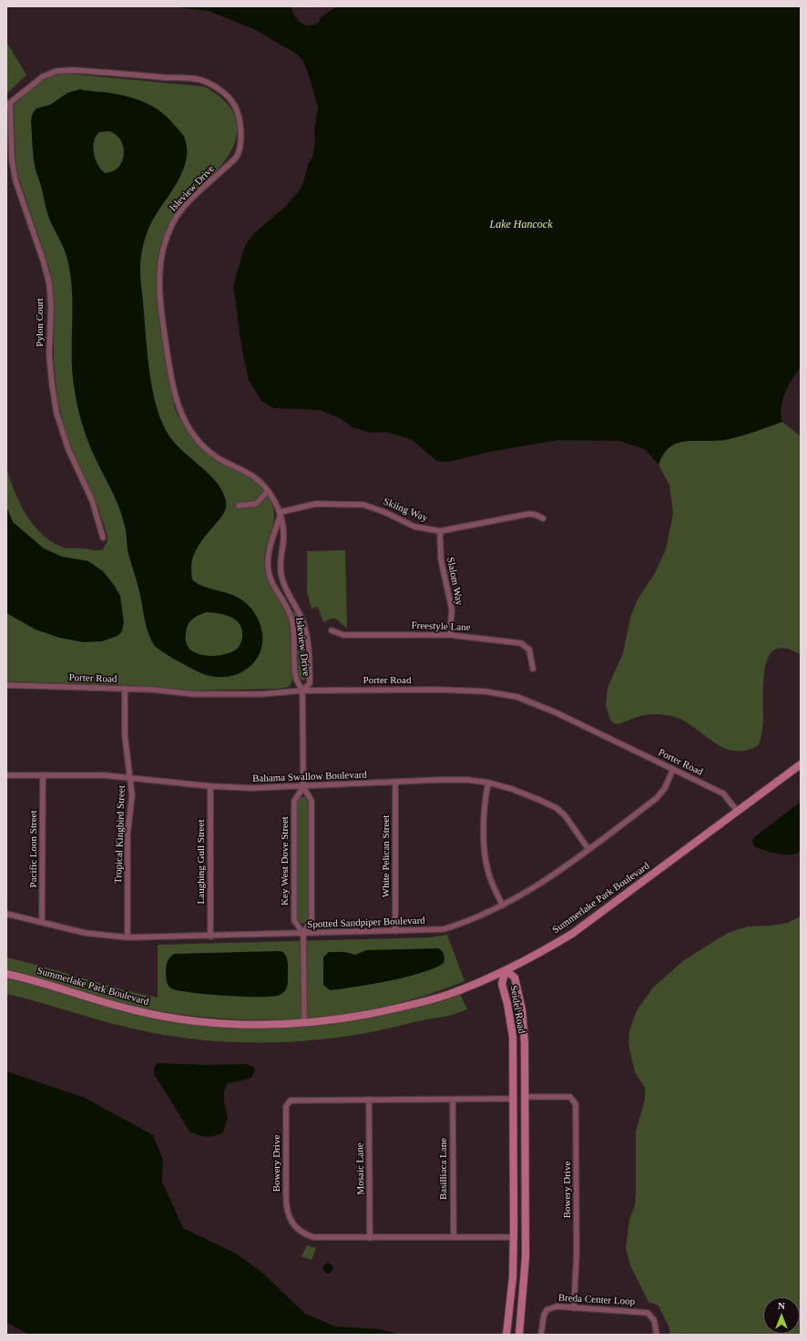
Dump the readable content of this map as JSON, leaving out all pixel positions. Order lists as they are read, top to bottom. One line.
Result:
{"streets":{"main road":["Summerlake Park Boulevard","Seidel Road"],"street":["Isleview Drive","Pylon Court","Skiing Way","Slalom Way","Freestyle Lane","Porter Road","Bahama Swallow Boulevard","Tropical Kingbird Street","Pacific Loon Street","White Pelican Street","Key West Dove Street","Laughing Gull Street","Spotted Sandpiper Boulevard","Bowery Drive","Mosaic Lane","Basilliaca Lane","Breda Center Loop"]},"crossings":[["Isleview Drive","Pylon Court"],["Isleview Drive","Skiing Way"],["Isleview Drive","Porter Road"],["Isleview Drive","Key West Dove Street"],["Skiing Way","Slalom Way"],["Slalom Way","Freestyle Lane"],["Porter Road","Tropical Kingbird Street"],["Porter Road","Key West Dove Street"],["Porter Road","Summerlake Park Boulevard"],["Porter Road","Spotted Sandpiper Boulevard"],["Bahama Swallow Boulevard","Tropical Kingbird Street"],["Bahama Swallow Boulevard","Pacific Loon Street"],["Bahama Swallow Boulevard","White Pelican Street"],["Bahama Swallow Boulevard","Key West Dove Street"],["Bahama Swallow Boulevard","Laughing Gull Street"],["Bahama Swallow Boulevard","Spotted Sandpiper Boulevard"],["Tropical Kingbird Street","Spotted Sandpiper Boulevard"],["Pacific Loon Street","Spotted Sandpiper Boulevard"],["White Pelican Street","Spotted Sandpiper Boulevard"],["Key West Dove Street","Summerlake Park Boulevard"],["Key West Dove Street","Spotted Sandpiper Boulevard"],["Laughing Gull Street","Spotted Sandpiper Boulevard"],["Summerlake Park Boulevard","Seidel Road"],["Seidel Road","Bowery Drive"],["Bowery Drive","Mosaic Lane"],["Bowery Drive","Basilliaca Lane"],["Bowery Drive","Breda Center Loop"]],"water":["Lake Hancock"],"north":"top"}
